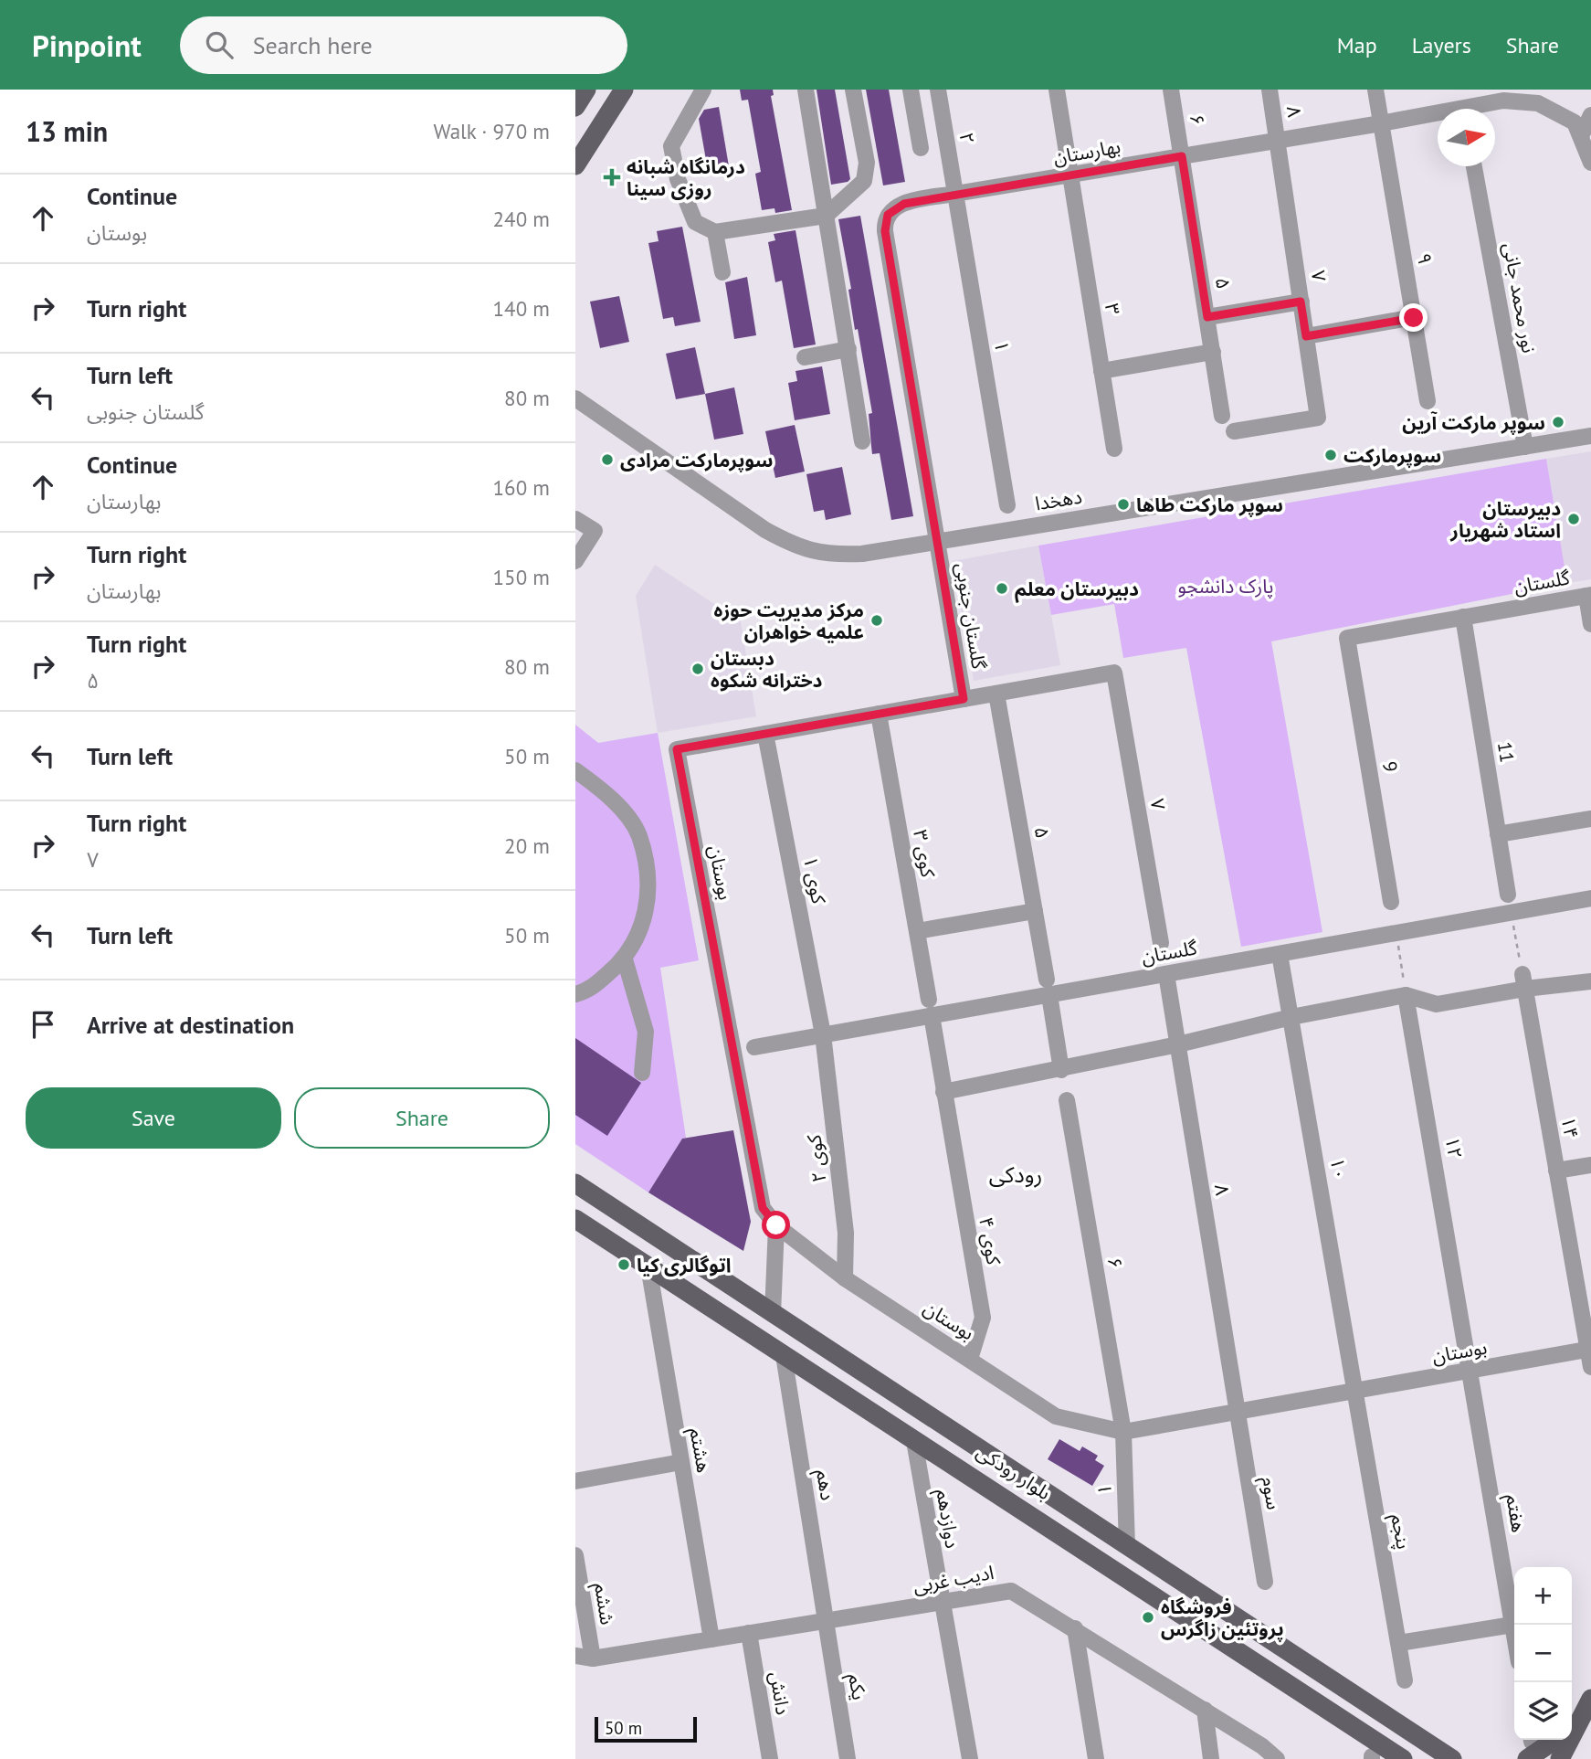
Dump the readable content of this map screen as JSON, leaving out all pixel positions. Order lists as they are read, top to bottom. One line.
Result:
{"streets":{"main road":["بلوار رودکی"],"street":["۸","۶","۲","بهارستان","۹","۷","۵","نور محمد جانی","۳","۱","دهخدا","گلستان","گلستان جنوبی","11","9","کوی ۳","بوستان","کوی ۱","۱۴","۱۲","کوی ۲","۱۰","کوی ۴","هشتم","دهم","سوم","هفتم","دوازدهم","پنجم","ادیب غربی","ششم","یکم","دانش"]},"crossings":[["۸","بهارستان"],["۸","۷"],["۸","گلستان"],["۸","بوستان"],["۸","سوم"],["۶","بهارستان"],["۶","۵"],["۶","۱"],["۶","بوستان"],["۲","بهارستان"],["۲","۱"],["بهارستان","۹"],["بهارستان","۷"],["بهارستان","۵"],["بهارستان","۳"],["بهارستان","۱"],["بهارستان","دهخدا"],["بهارستان","گلستان جنوبی"],["۷","۵"],["۵","گلستان"],["نور محمد جانی","دهخدا"],["۱","بوستان"],["۱","بلوار رودکی"],["دهخدا","گلستان جنوبی"],["گلستان","11"],["گلستان","9"],["گلستان","کوی ۳"],["گلستان","کوی ۱"],["گلستان","کوی ۲"],["گلستان","۱۰"],["گلستان","کوی ۴"],["کوی ۳","کوی ۴"],["بوستان","کوی ۱"],["بوستان","۱۴"],["بوستان","۱۲"],["بوستان","کوی ۲"],["بوستان","۱۰"],["بوستان","کوی ۴"],["بوستان","سوم"],["بوستان","هفتم"],["بوستان","پنجم"],["کوی ۱","کوی ۲"],["۱۲","هفتم"],["۱۰","پنجم"],["هشتم","بلوار رودکی"],["هشتم","ادیب غربی"],["بلوار رودکی","دهم"],["بلوار رودکی","دوازدهم"],["دهم","ادیب غربی"],["دهم","یکم"],["دوازدهم","ادیب غربی"],["ادیب غربی","ششم"],["ادیب غربی","یکم"],["ادیب غربی","دانش"]],"districts":["رودکی"],"parks":["پارک دانشجو"],"places":{"health":["درمانگاه شبانه روزی سینا"],"other":["سوپر مارکت آرین","سوپرمارکت","سوپرمارکت مرادی","سوپر مارکت طاها","دبیرستان استاد شهریار","دبیرستان معلم","مرکز مدیریت حوزه علمیه خواهران","دبستان دخترانه شکوه","اتوگالری کیا","فروشگاه پروتئین زاگرس"]},"scale_bar":"50 m","north":"right","page":{"header":"Pinpoint","search":"Search here","nav":["Map","Layers","Share"],"heading":["13 min","Walk · 970 m"],"list":[["Continue","بوستان","240 m"],["Turn right","140 m"],["Turn left","گلستان جنوبی","80 m"],["Continue","بهارستان","160 m"],["Turn right","بهارستان","150 m"],["Turn right","۵","80 m"],["Turn left","50 m"],["Turn right","۷","20 m"],["Turn left","50 m"],"Arrive at destination"],"buttons":["Save","Share"],"map_buttons":["+","−"],"scale":"50 m"}}
